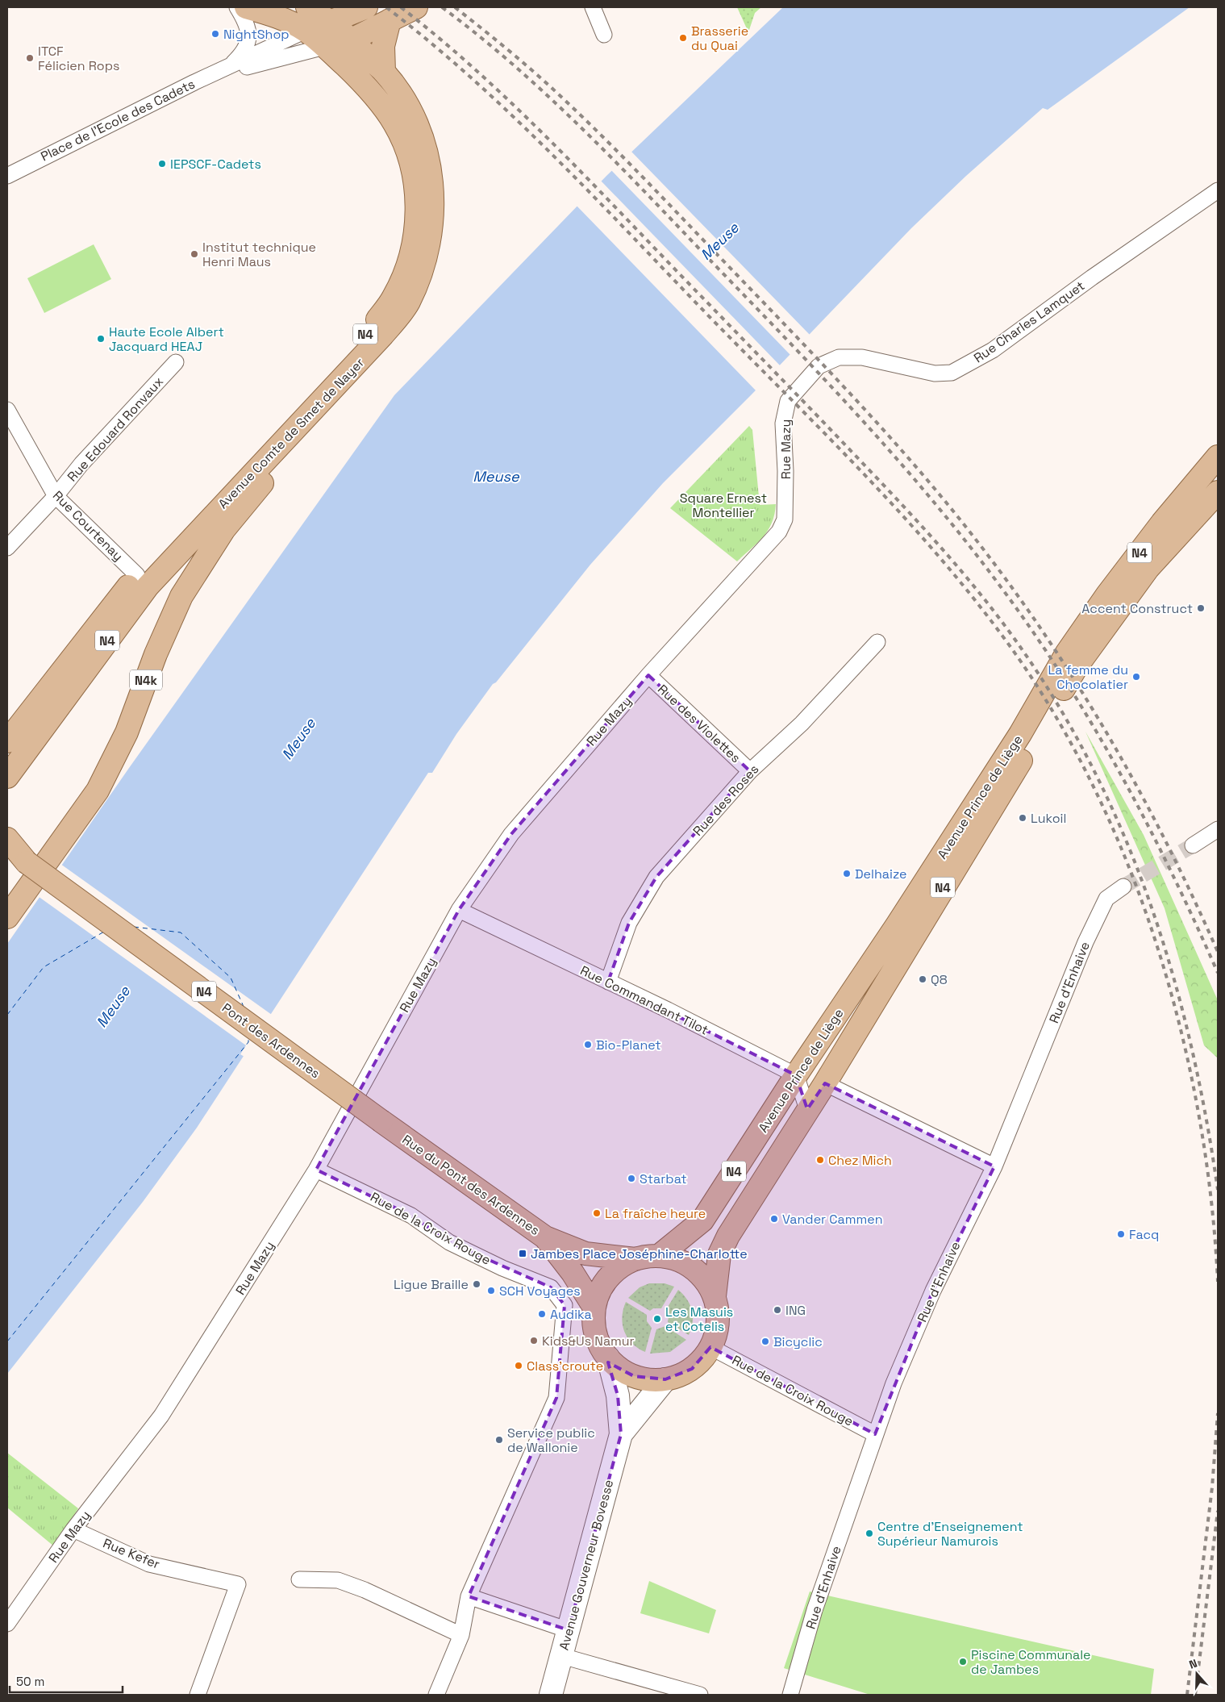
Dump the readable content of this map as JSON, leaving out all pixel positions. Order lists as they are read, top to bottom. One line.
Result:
{"streets":{"main road":["N4","Avenue Comte de Smet de Nayer","N4k","Avenue Prince de Liège","Pont des Ardennes","Rue du Pont des Ardennes","Avenue Gouverneur Bovesse"],"street":["Place de l'Ecole des Cadets","Rue Charles Lamquet","Rue Edouard Ronvaux","Rue Mazy","Rue Courtenay","Rue des Violettes","Rue des Roses","Rue d'Enhaive","Rue Commandant Tilot","Rue de la Croix Rouge","Rue Kefer"]},"crossings":[["Place de l'Ecole des Cadets","N4"],["Place de l'Ecole des Cadets","Avenue Comte de Smet de Nayer"],["Rue Charles Lamquet","Rue Mazy"],["N4","Avenue Comte de Smet de Nayer"],["N4","Pont des Ardennes"],["Rue Edouard Ronvaux","Rue Courtenay"],["Avenue Comte de Smet de Nayer","Rue Courtenay"],["Avenue Comte de Smet de Nayer","N4k"],["Rue Mazy","Rue des Violettes"],["Rue Mazy","Rue Commandant Tilot"],["Rue Mazy","Rue de la Croix Rouge"],["Rue Mazy","Rue Kefer"],["Rue des Violettes","Rue des Roses"],["Avenue Prince de Liège","Rue Commandant Tilot"],["Avenue Prince de Liège","Rue du Pont des Ardennes"],["Avenue Prince de Liège","Rue de la Croix Rouge"],["Avenue Prince de Liège","Avenue Gouverneur Bovesse"],["Rue des Roses","Rue Commandant Tilot"],["Rue d'Enhaive","Rue de la Croix Rouge"],["Pont des Ardennes","Rue du Pont des Ardennes"],["Rue du Pont des Ardennes","Rue de la Croix Rouge"],["Rue du Pont des Ardennes","Avenue Gouverneur Bovesse"],["Rue de la Croix Rouge","Avenue Gouverneur Bovesse"]],"water":["Meuse"],"parks":["Square Ernest Montellier"],"places":{"other":["NightShop","Brasserie du Quai","ITCF Félicien Rops","IEPSCF-Cadets","Institut technique Henri Maus","Haute Ecole Albert Jacquard HEAJ","Accent Construct","La femme du Chocolatier","Lukoil","Delhaize","Q8","Bio-Planet","Chez Mich","Starbat","La fraîche heure","Vander Cammen","Facq","Ligue Braille","SCH Voyages","ING","Audika","Les Masuis et Cotelis","Kids&Us Namur","Bicyclic","Class'croute","Service public de Wallonie","Centre d'Enseignement Supérieur Namurois","Piscine Communale de Jambes"],"transit":["Jambes Place Joséphine-Charlotte"]},"scale_bar":"50 m","north":"top"}
